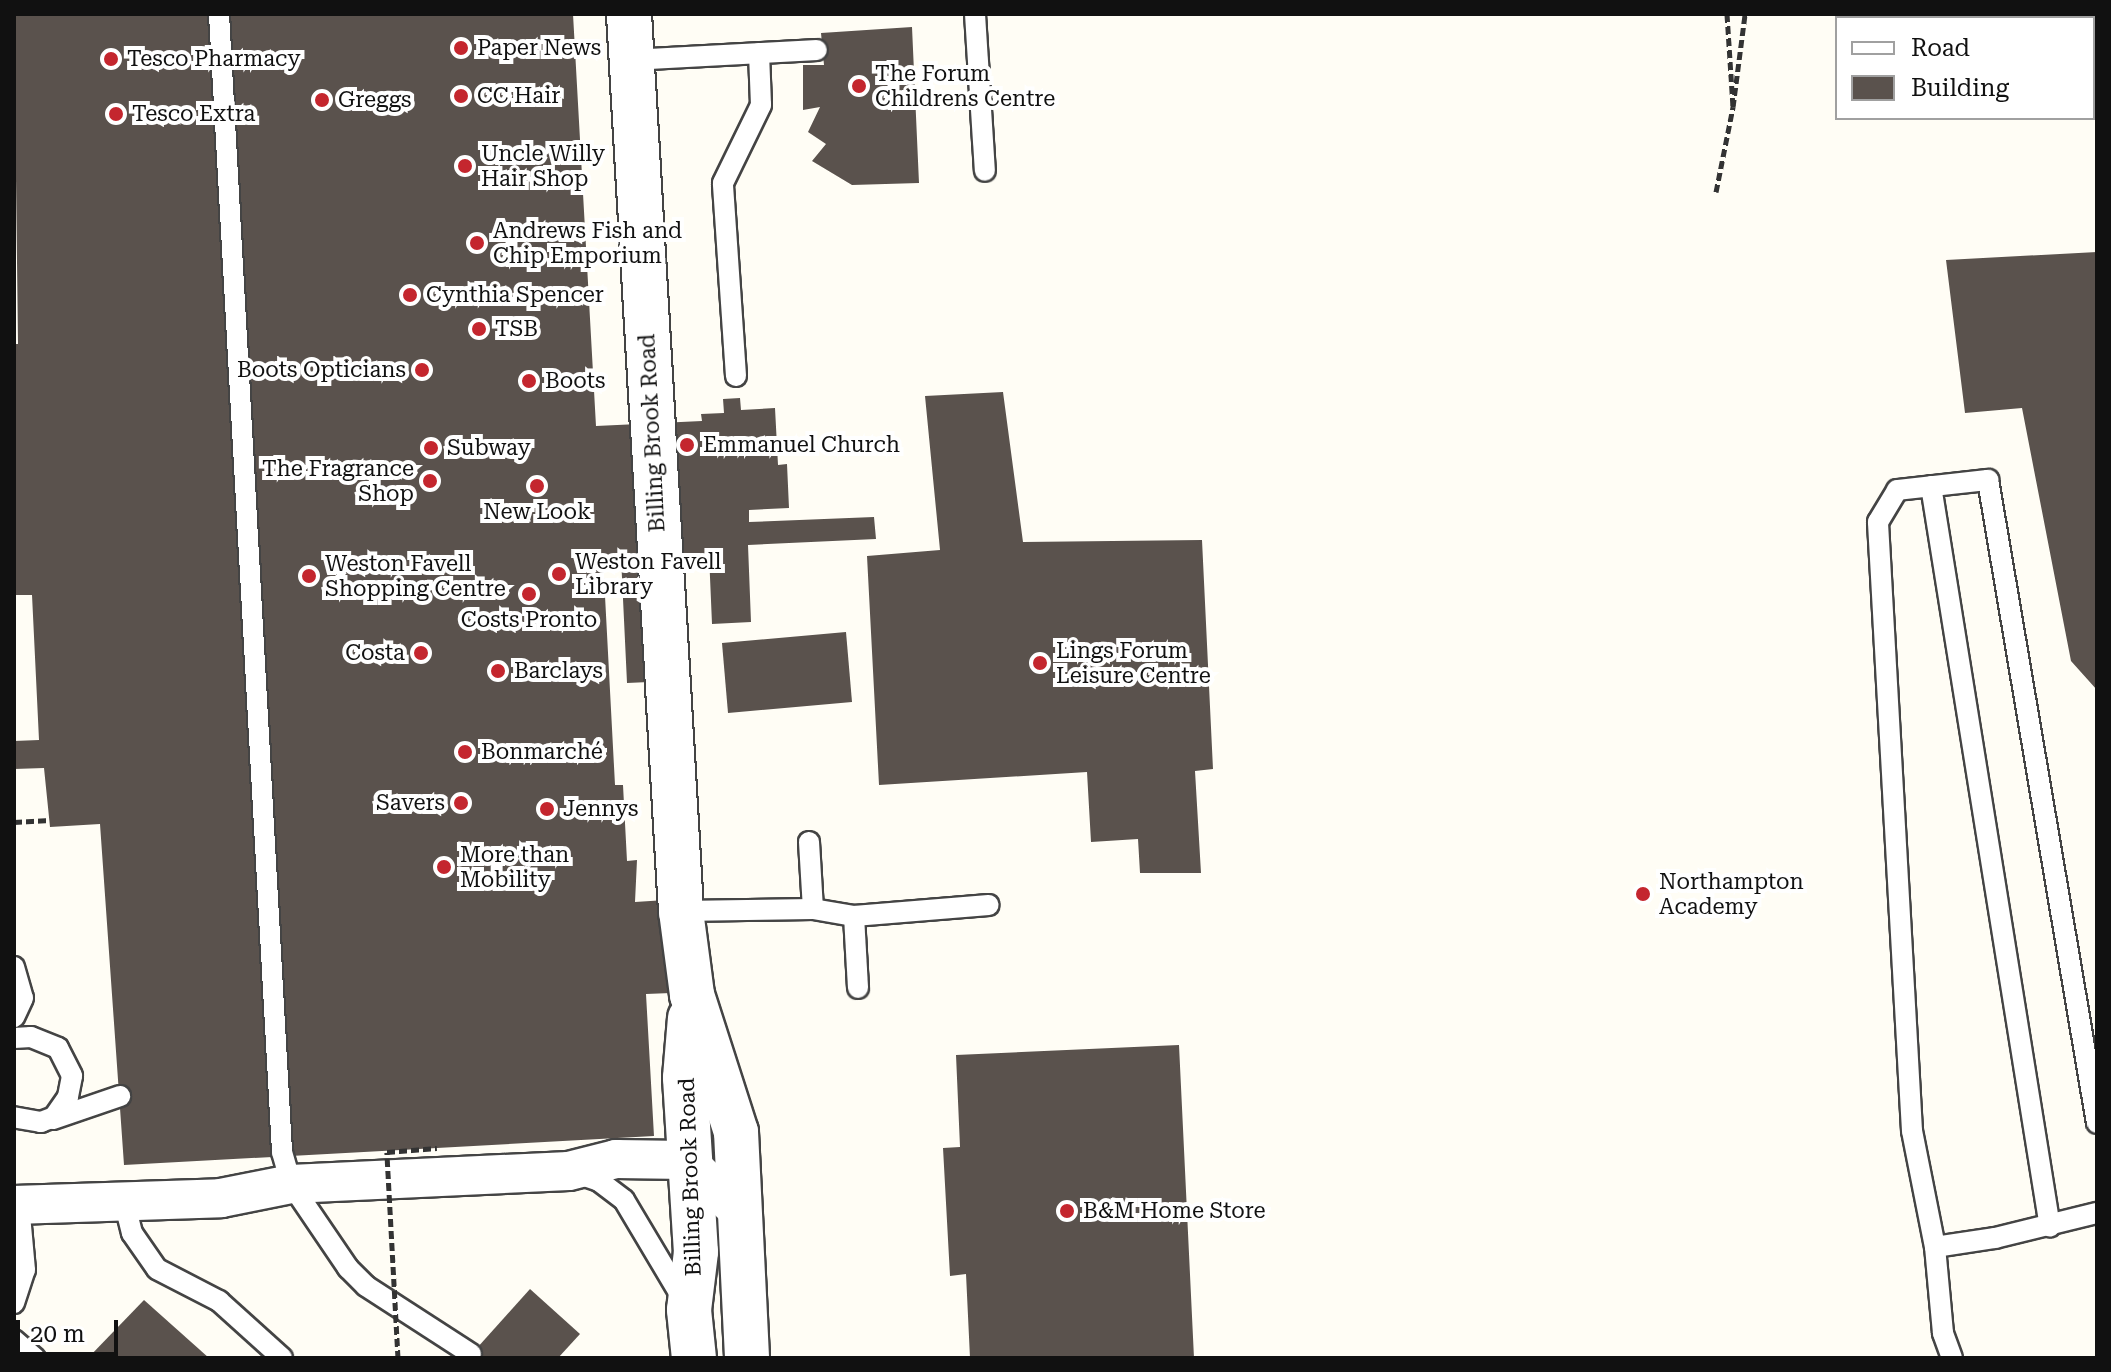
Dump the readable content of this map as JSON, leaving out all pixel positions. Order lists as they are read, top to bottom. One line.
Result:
{"streets":{"street":["Billing Brook Road"]},"places":["Paper News","Tesco Pharmacy","The Forum Childrens Centre","CC Hair","Greggs","Tesco Extra","Uncle Willy Hair Shop","Andrews Fish and Chip Emporium","Cynthia Spencer","TSB","Boots Opticians","Boots","Emmanuel Church","Subway","The Fragrance Shop","New Look","Weston Favell Library","Weston Favell Shopping Centre","Costs Pronto","Costa","Lings Forum Leisure Centre","Barclays","Bonmarché","Savers","Jennys","More than Mobility","Northampton Academy","B&M Home Store"],"legend":["Road","Building"],"scale_bar":"20 m"}
